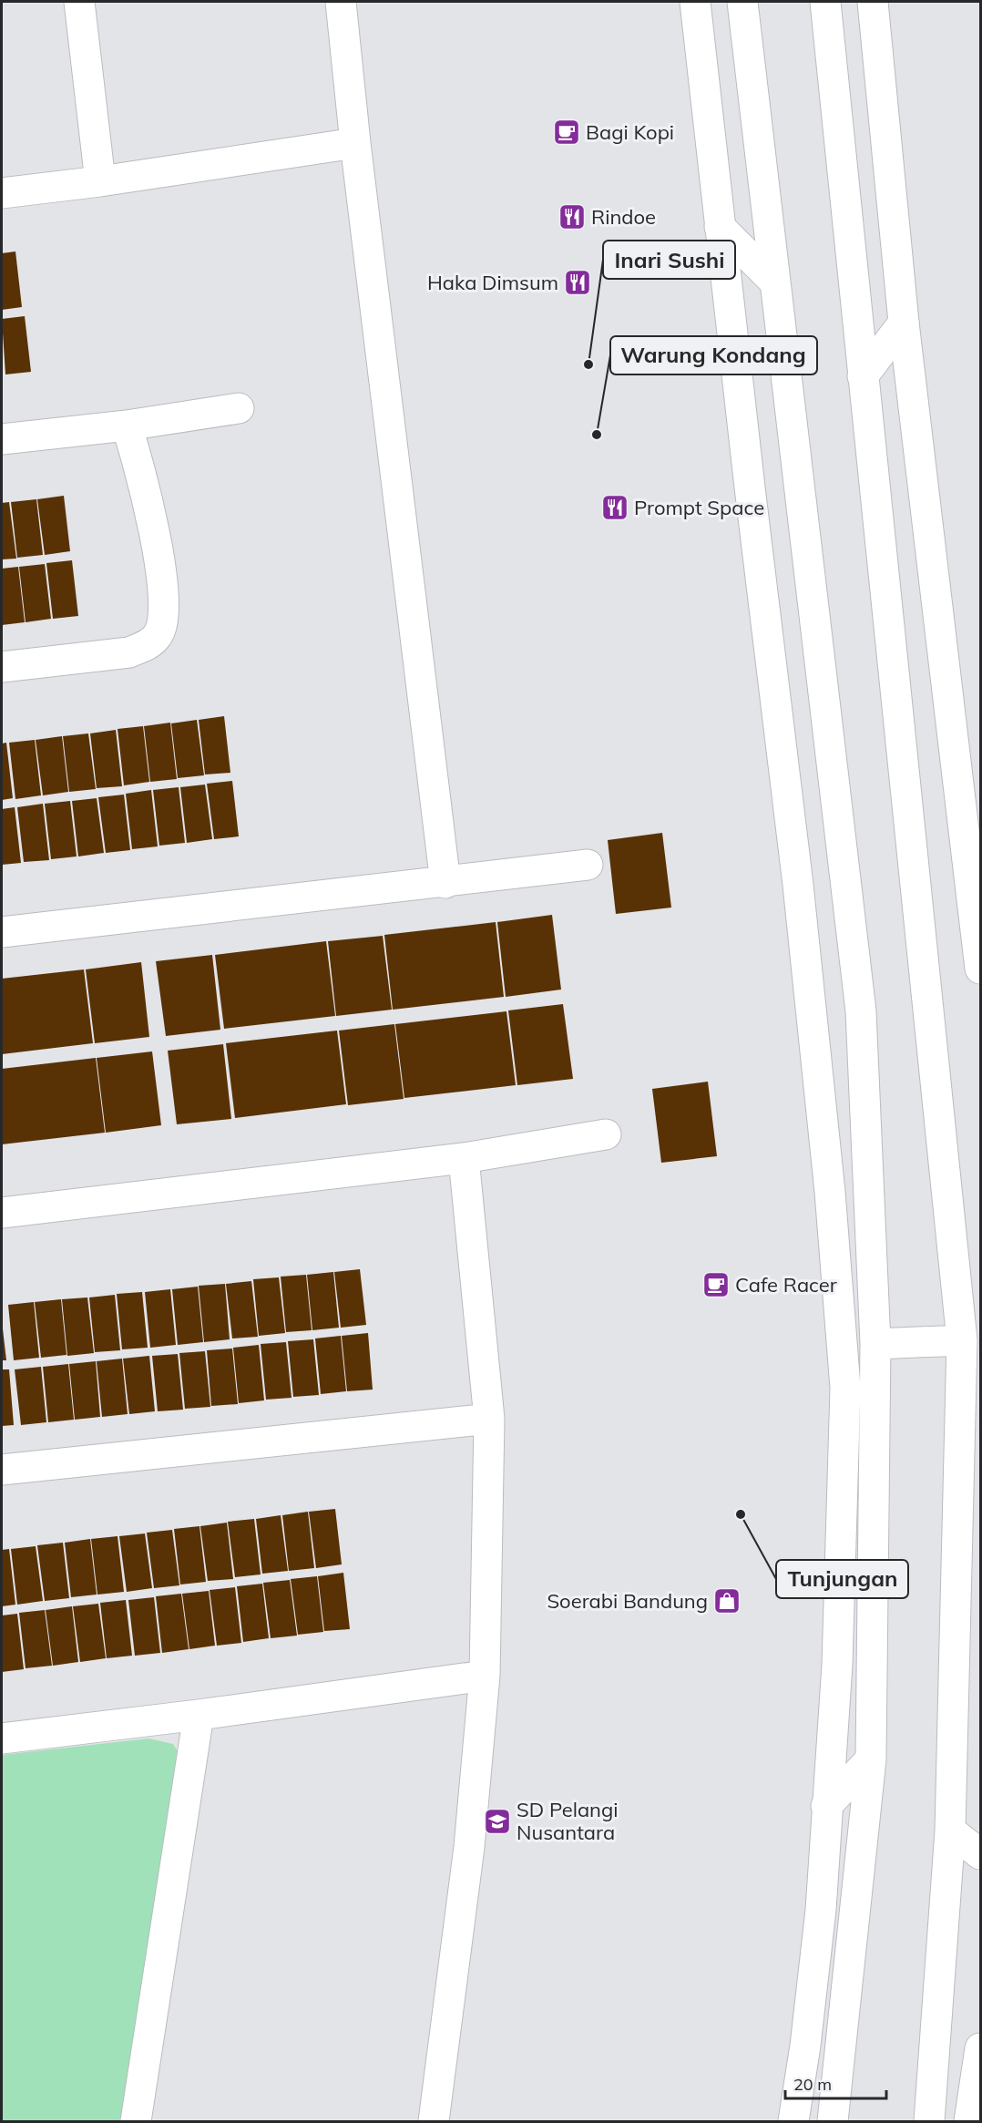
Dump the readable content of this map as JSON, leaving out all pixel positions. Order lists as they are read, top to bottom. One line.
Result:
{"places":{"cafe":["Bagi Kopi","Cafe Racer"],"restaurant":["Rindoe","Haka Dimsum","Prompt Space"],"other":["Inari Sushi","Warung Kondang","Tunjungan"],"shop":["Soerabi Bandung"],"school or university":["SD Pelangi Nusantara"]},"scale_bar":"20 m"}
